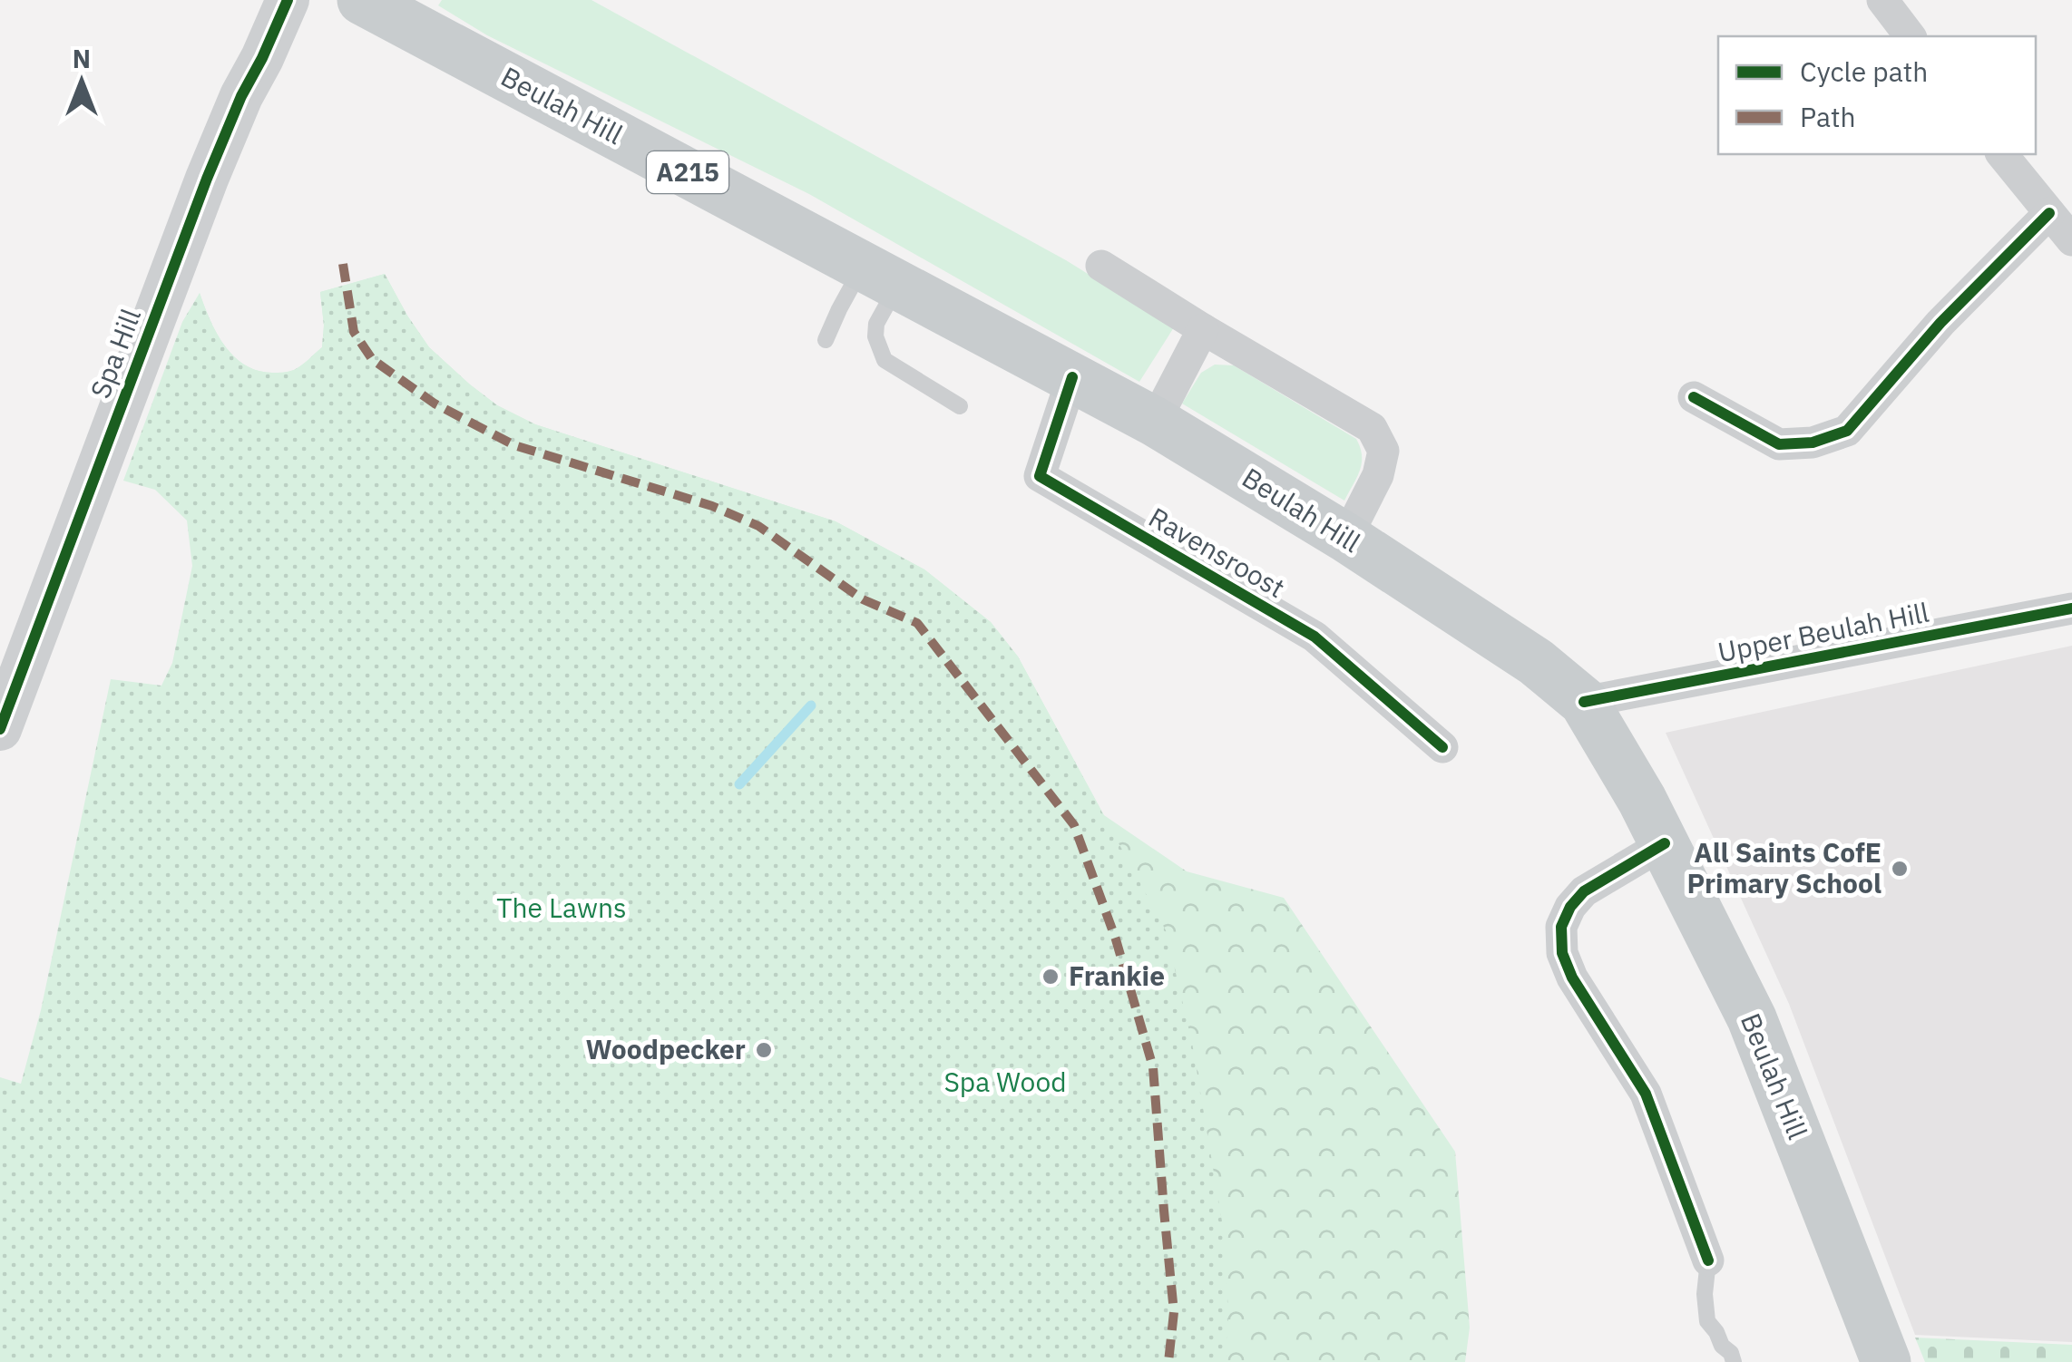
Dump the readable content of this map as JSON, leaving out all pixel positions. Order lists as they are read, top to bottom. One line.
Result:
{"streets":{"main road":["Beulah Hill","A215"],"street":["Spa Hill","Ravensroost","Upper Beulah Hill"]},"crossings":[["Beulah Hill","Ravensroost"],["Beulah Hill","Upper Beulah Hill"]],"parks":["The Lawns","Spa Wood"],"places":["All Saints CofE Primary School","Frankie","Woodpecker"],"legend":["Cycle path","Path"],"north":"top"}
